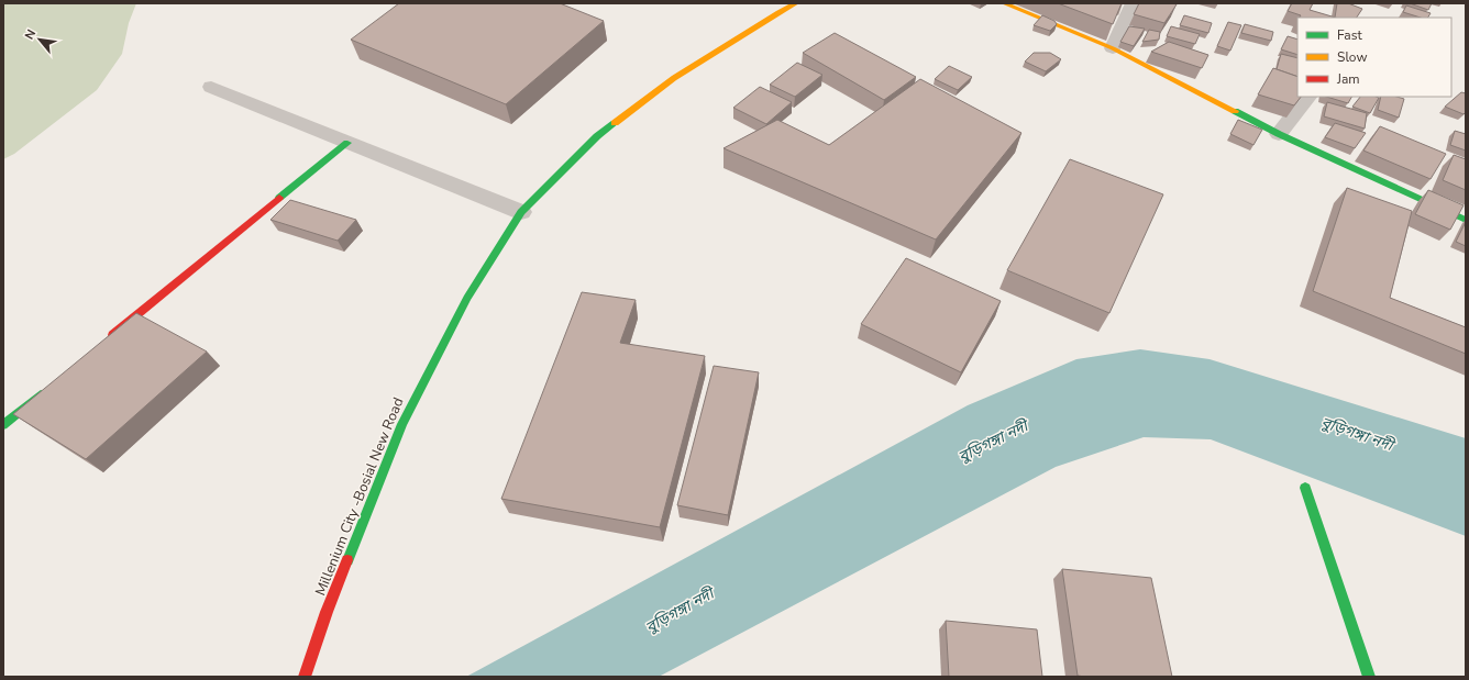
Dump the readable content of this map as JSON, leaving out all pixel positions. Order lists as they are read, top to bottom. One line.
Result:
{"streets":{"street":["Millenium City -Bosial New Road"]},"water":["বুড়িগঙ্গা নদী"],"legend":["Fast","Slow","Jam"],"north":"top left"}
